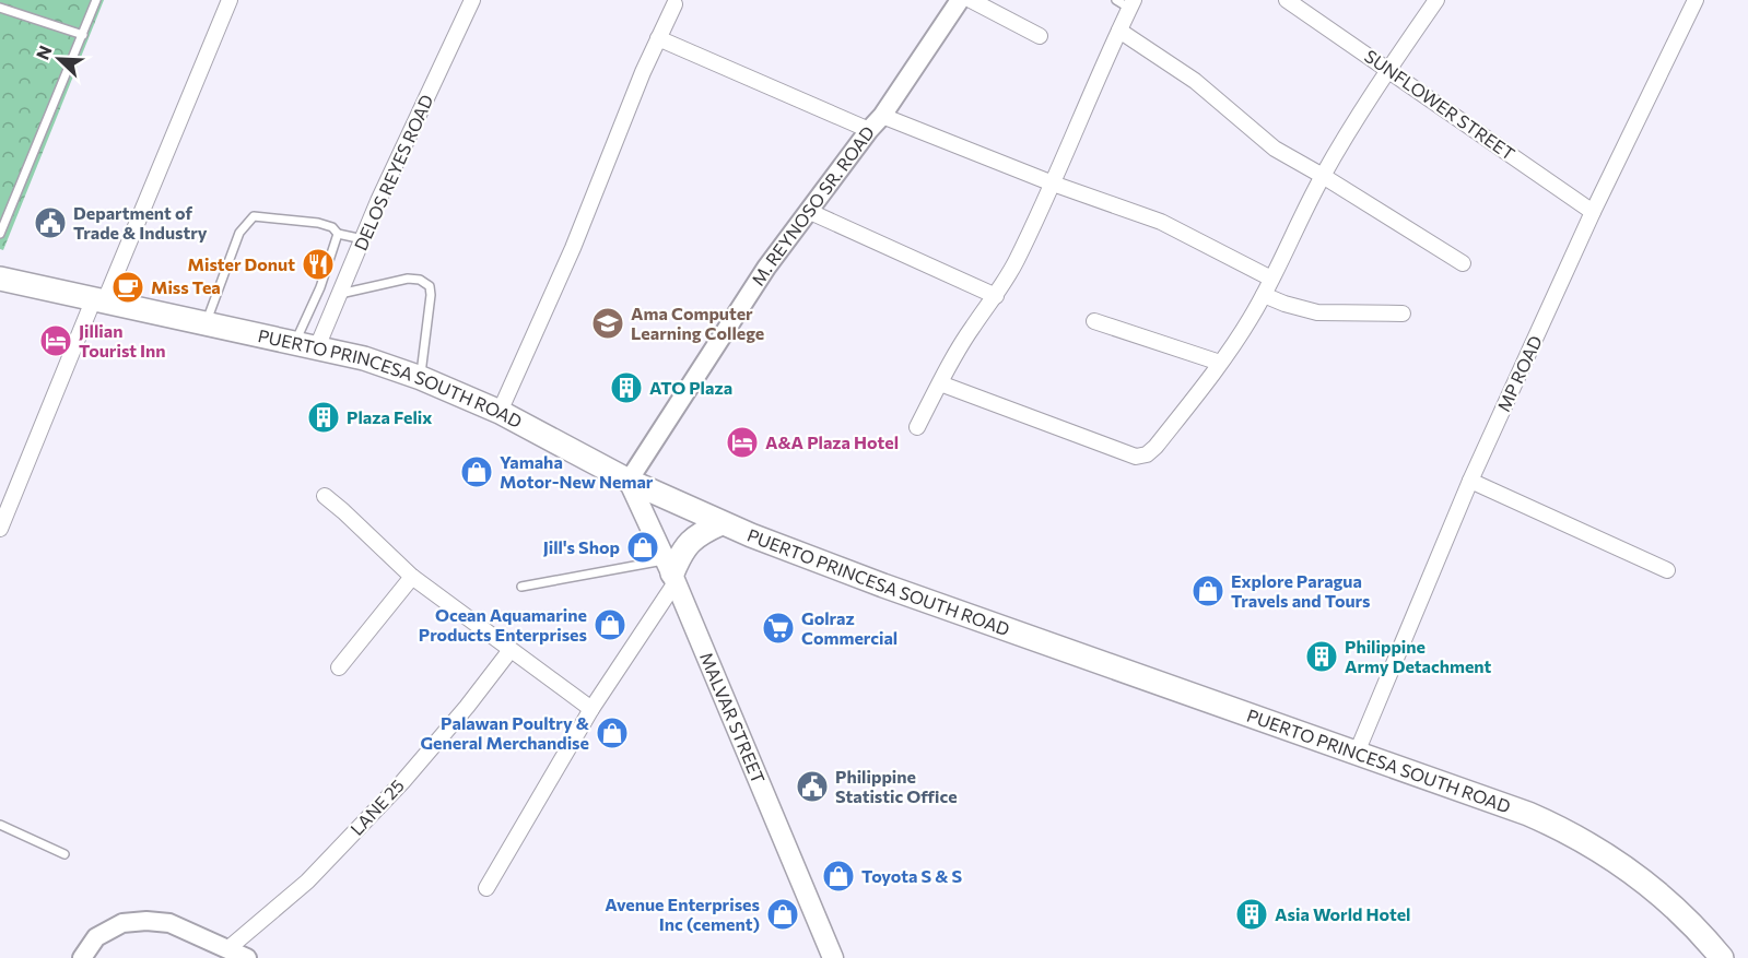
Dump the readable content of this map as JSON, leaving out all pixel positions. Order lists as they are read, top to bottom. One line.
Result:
{"streets":{"main road":["PUERTO PRINCESA SOUTH ROAD","MALVAR STREET"],"street":["SUNFLOWER STREET","DELOS REYES ROAD","M. REYNOSO SR. ROAD","MP ROAD","LANE 25"]},"crossings":[["SUNFLOWER STREET","MP ROAD"],["DELOS REYES ROAD","PUERTO PRINCESA SOUTH ROAD"],["M. REYNOSO SR. ROAD","PUERTO PRINCESA SOUTH ROAD"],["M. REYNOSO SR. ROAD","MALVAR STREET"],["MP ROAD","PUERTO PRINCESA SOUTH ROAD"],["PUERTO PRINCESA SOUTH ROAD","MALVAR STREET"]],"places":{"public building":["Department of Trade & Industry","Philippine Statistic Office"],"restaurant":["Mister Donut"],"cafe":["Miss Tea"],"school or university":["Ama Computer Learning College"],"hotel":["Jillian Tourist Inn","A&A Plaza Hotel"],"building":["ATO Plaza","Plaza Felix","Philippine Army Detachment","Asia World Hotel"],"shop":["Yamaha Motor-New Nemar","Jill's Shop","Explore Paragua Travels and Tours","Ocean Aquamarine Products Enterprises","Palawan Poultry & General Merchandise","Toyota S & S","Avenue Enterprises Inc (cement)"],"supermarket":["Golraz Commercial"]},"north":"top left"}
